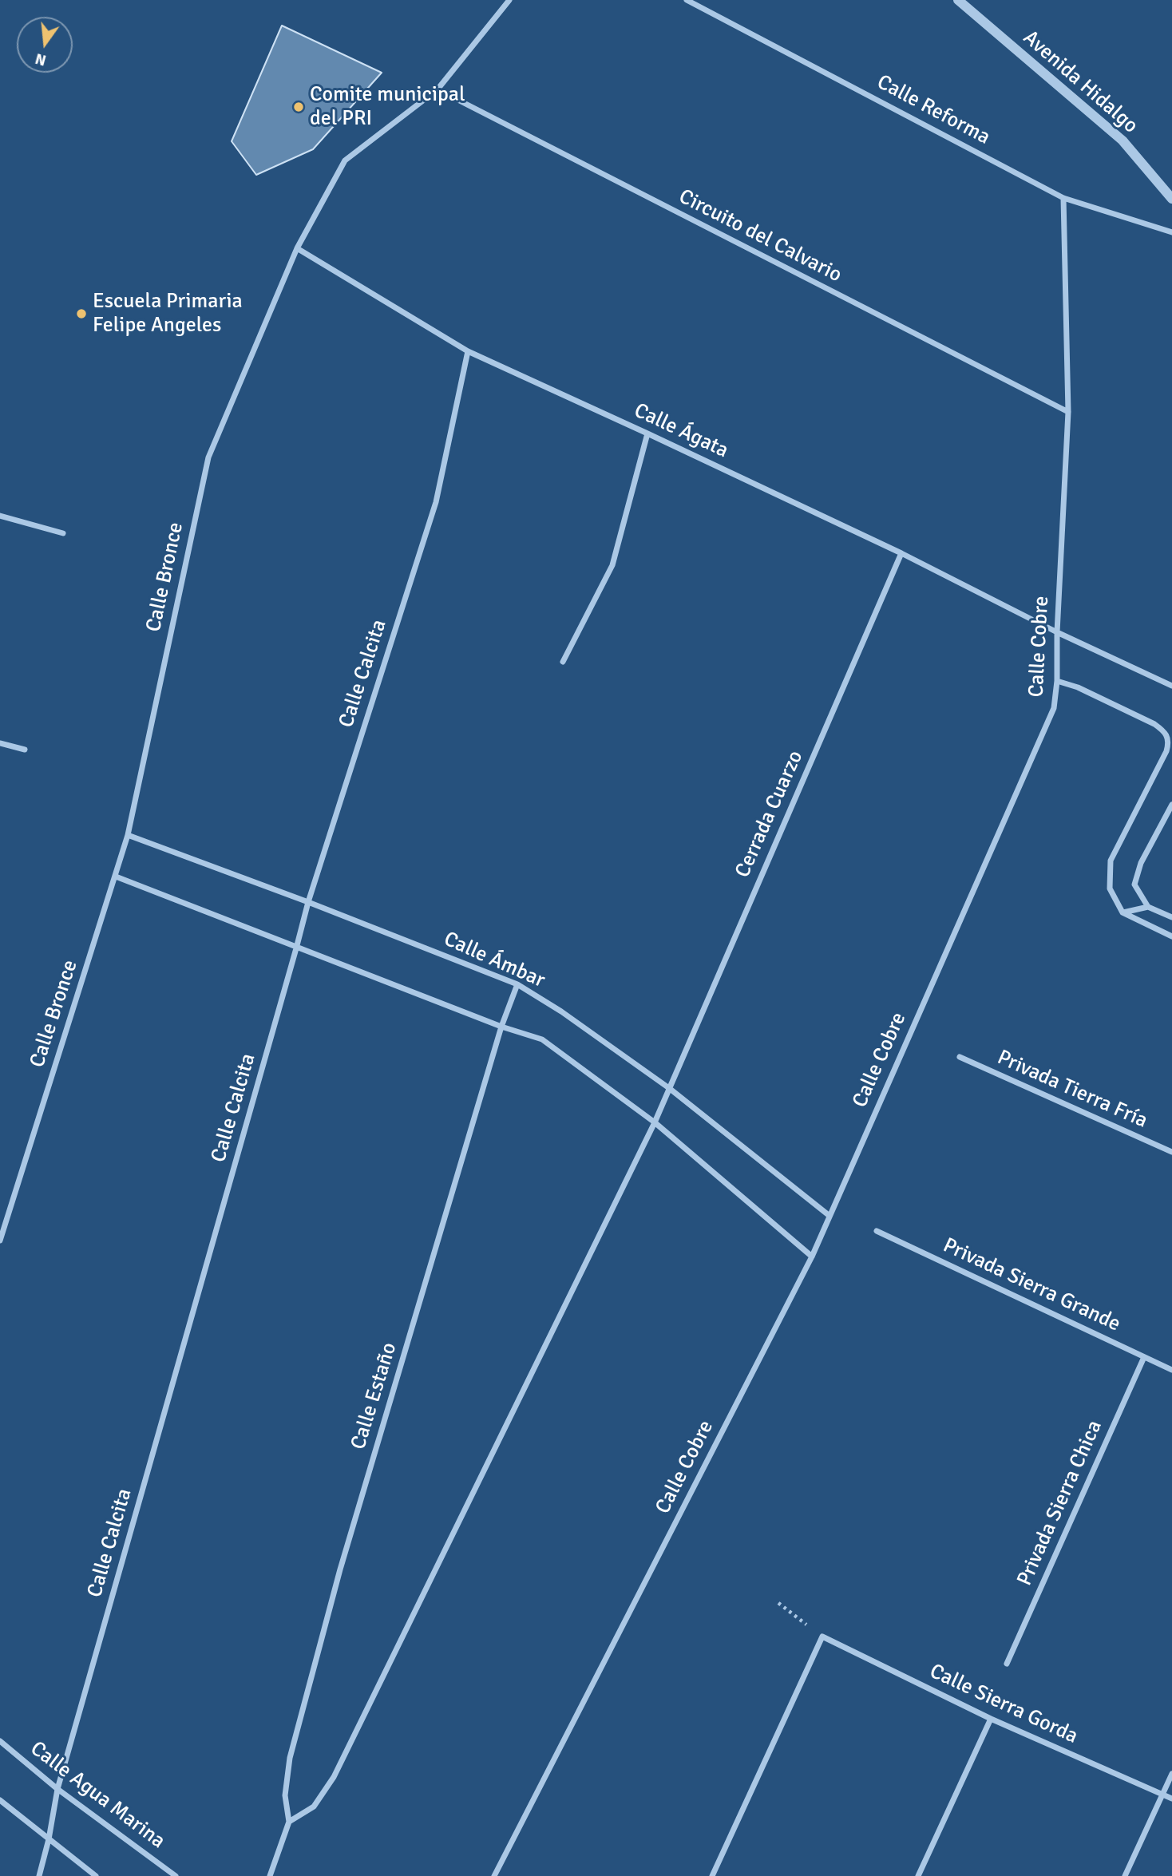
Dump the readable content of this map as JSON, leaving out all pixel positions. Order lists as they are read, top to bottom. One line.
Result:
{"streets":{"street":["Avenida Hidalgo","Calle Reforma","Circuito del Calvario","Calle Ágata","Calle Bronce","Calle Cobre","Calle Calcita","Cerrada Cuarzo","Calle Ámbar","Privada Tierra Fría","Privada Sierra Grande","Calle Estaño","Privada Sierra Chica","Calle Sierra Gorda","Calle Agua Marina"]},"crossings":[["Calle Reforma","Calle Cobre"],["Circuito del Calvario","Calle Bronce"],["Circuito del Calvario","Calle Cobre"],["Calle Ágata","Calle Bronce"],["Calle Ágata","Calle Cobre"],["Calle Ágata","Calle Calcita"],["Calle Ágata","Cerrada Cuarzo"],["Calle Bronce","Calle Ámbar"],["Calle Cobre","Calle Ámbar"],["Calle Calcita","Calle Ámbar"],["Calle Calcita","Calle Agua Marina"],["Cerrada Cuarzo","Calle Ámbar"],["Calle Ámbar","Calle Estaño"],["Privada Sierra Grande","Privada Sierra Chica"]],"places":["Comite municipal del PRI","Escuela Primaria Felipe Angeles"],"north":"bottom"}
